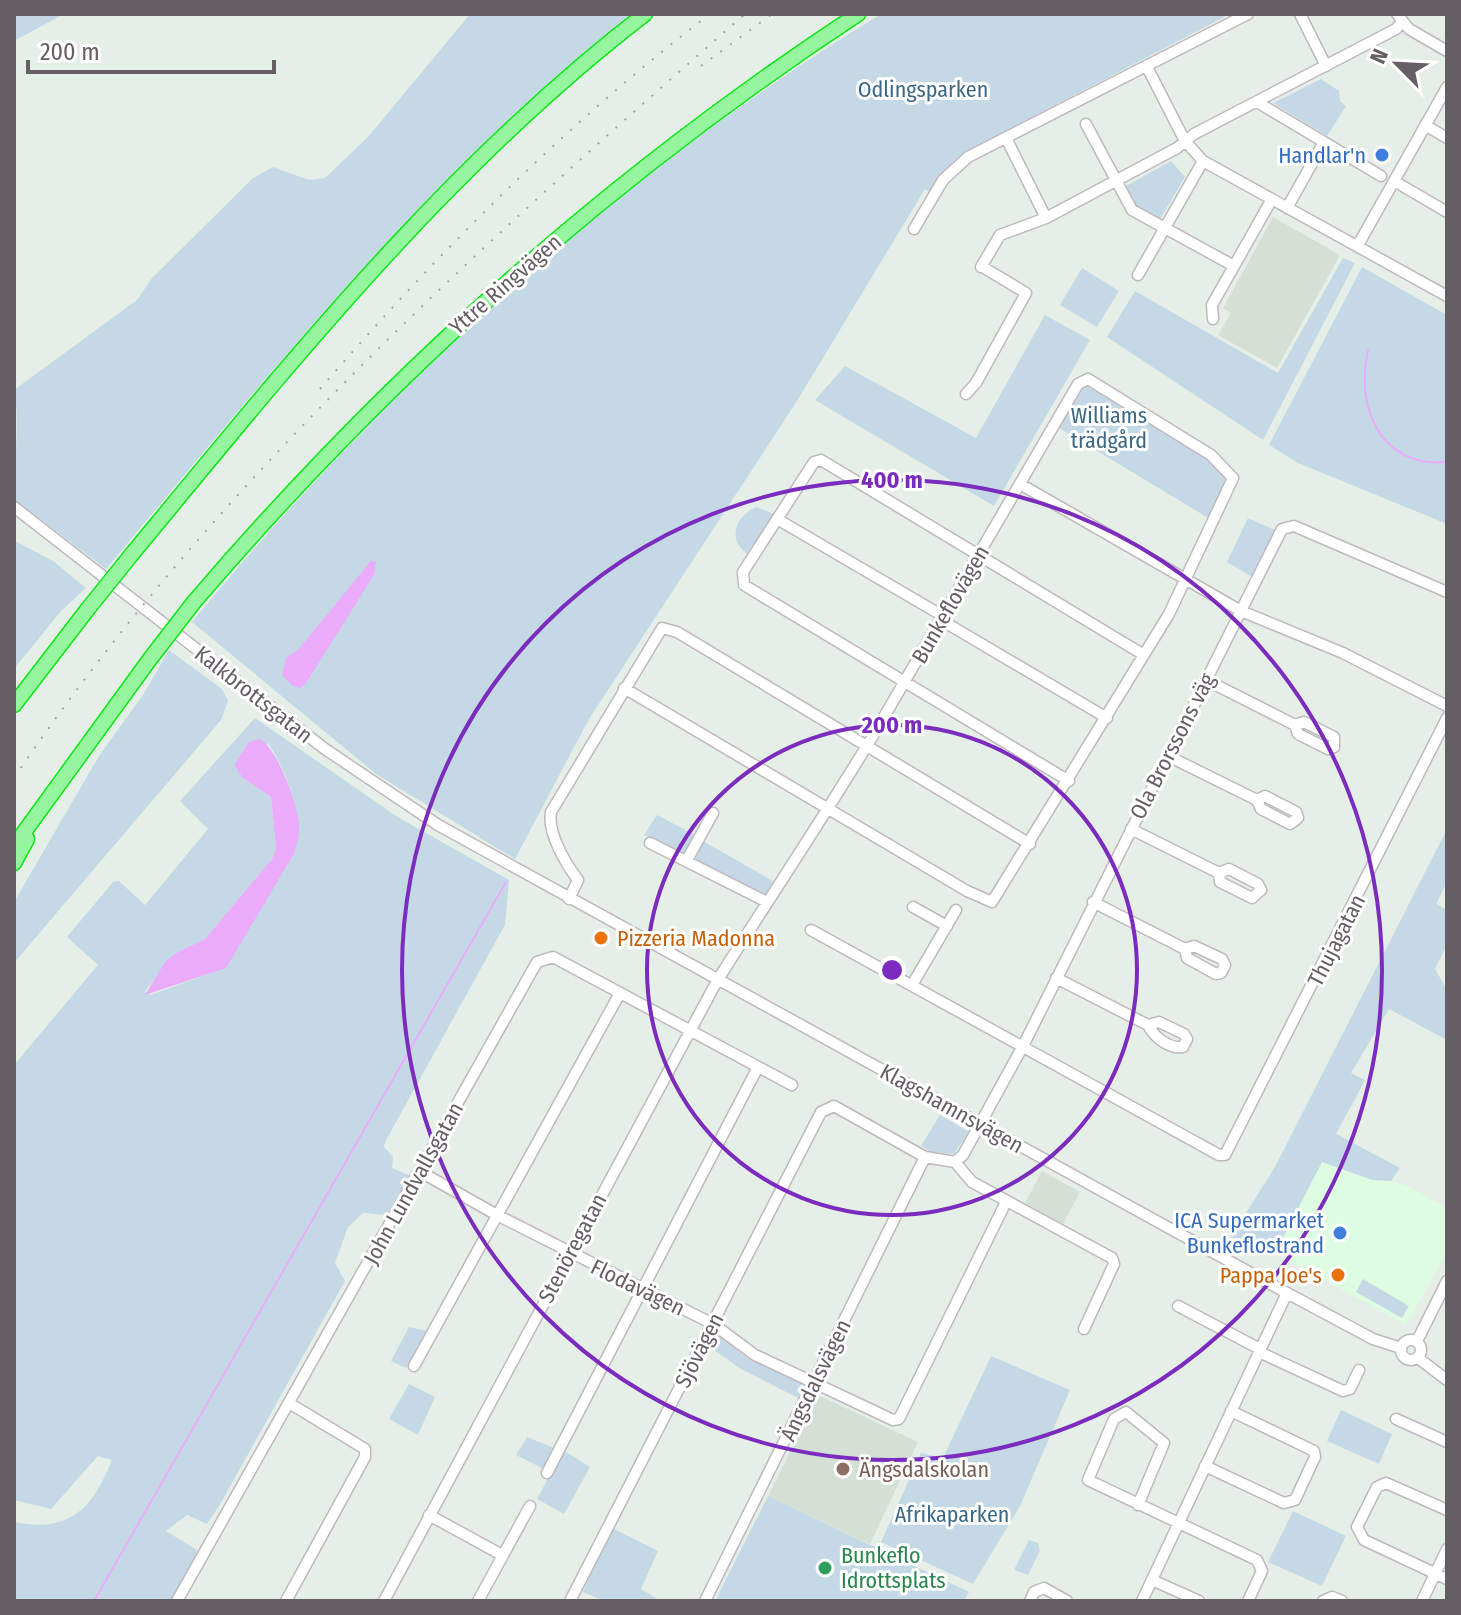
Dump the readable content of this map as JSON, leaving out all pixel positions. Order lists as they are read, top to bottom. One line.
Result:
{"streets":{"highway":["Yttre Ringvägen"],"street":["Bunkeflovägen","Kalkbrottsgatan","Ola Brorssons väg","Thujagatan","Klagshamnsvägen","John Lundvallsgatan","Stenöregatan","Flodavägen","Sjövägen","Ängsdalsvägen"]},"crossings":[["Bunkeflovägen","Klagshamnsvägen"],["Bunkeflovägen","Stenöregatan"],["Kalkbrottsgatan","Klagshamnsvägen"],["Ola Brorssons väg","Thujagatan"],["Ola Brorssons väg","Klagshamnsvägen"],["Klagshamnsvägen","Stenöregatan"],["John Lundvallsgatan","Flodavägen"],["Stenöregatan","Flodavägen"],["Flodavägen","Sjövägen"],["Flodavägen","Ängsdalsvägen"],["Sjövägen","Ängsdalsvägen"]],"parks":["Odlingsparken","Williams trädgård","Afrikaparken"],"places":["Handlar'n","Pizzeria Madonna","ICA Supermarket Bunkeflostrand","Pappa Joe's","Ängsdalskolan","Bunkeflo Idrottsplats"],"scale_bar":"200 m","north":"top left","rings":["400 m","200 m"]}
